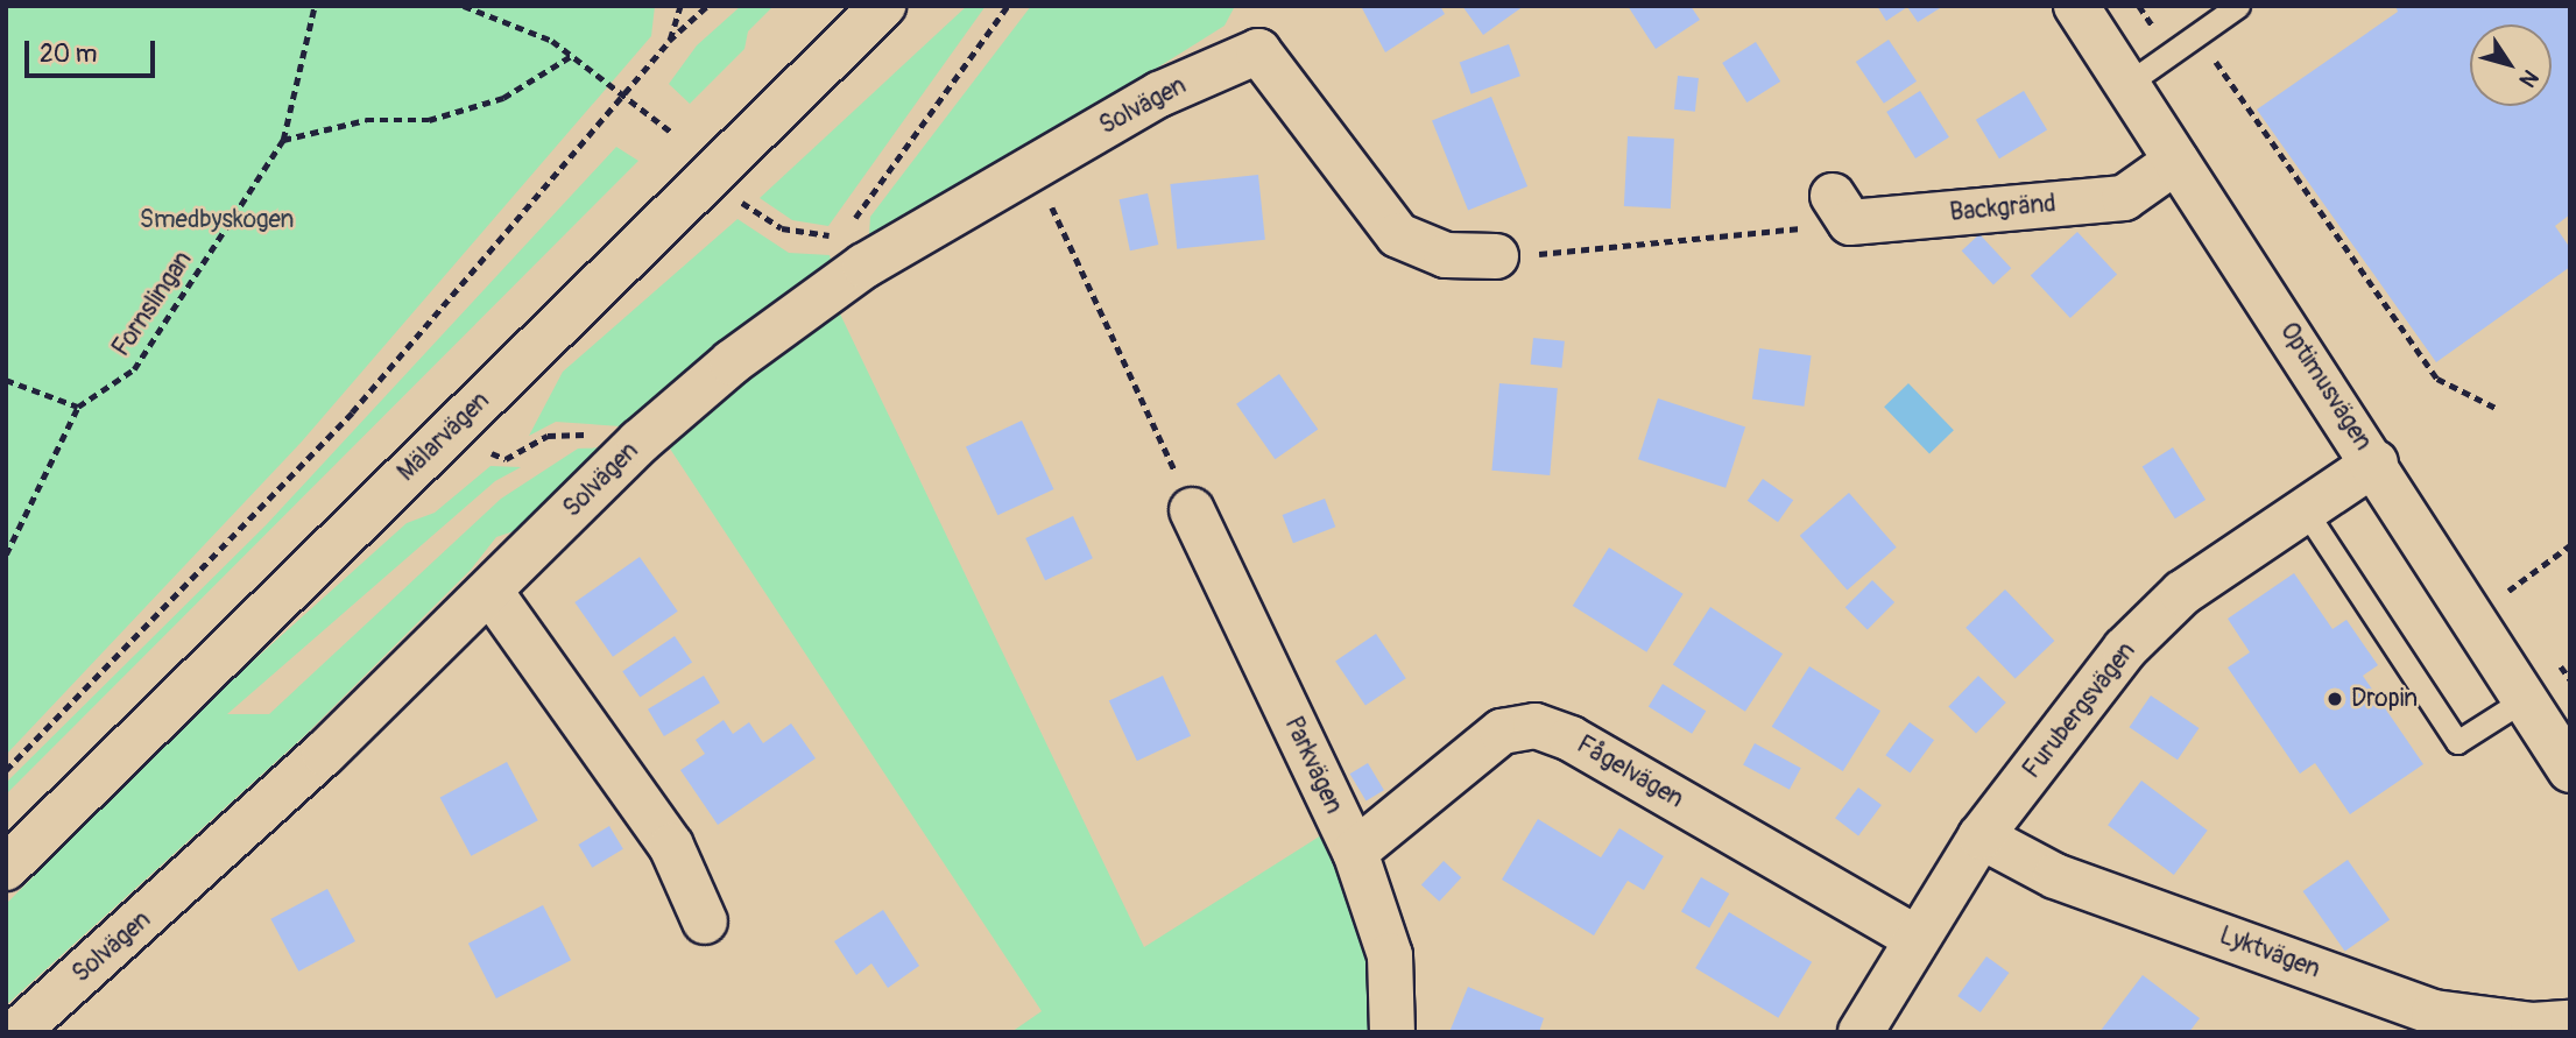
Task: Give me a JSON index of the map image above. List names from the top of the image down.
{
  "streets": {
    "street": [
      "Solvägen",
      "Backgränd",
      "Optimusvägen",
      "Mälarvägen",
      "Furubergsvägen",
      "Parkvägen",
      "Fågelvägen",
      "Lyktvägen"
    ],
    "path": ["Fornslingan"]
  },
  "crossings": [
    ["Backgränd", "Optimusvägen"],
    ["Optimusvägen", "Furubergsvägen"],
    ["Furubergsvägen", "Fågelvägen"],
    ["Furubergsvägen", "Lyktvägen"],
    ["Parkvägen", "Fågelvägen"]
  ],
  "parks": ["Smedbyskogen"],
  "places": ["Dropin"],
  "scale_bar": "20 m",
  "north": "bottom right"
}
